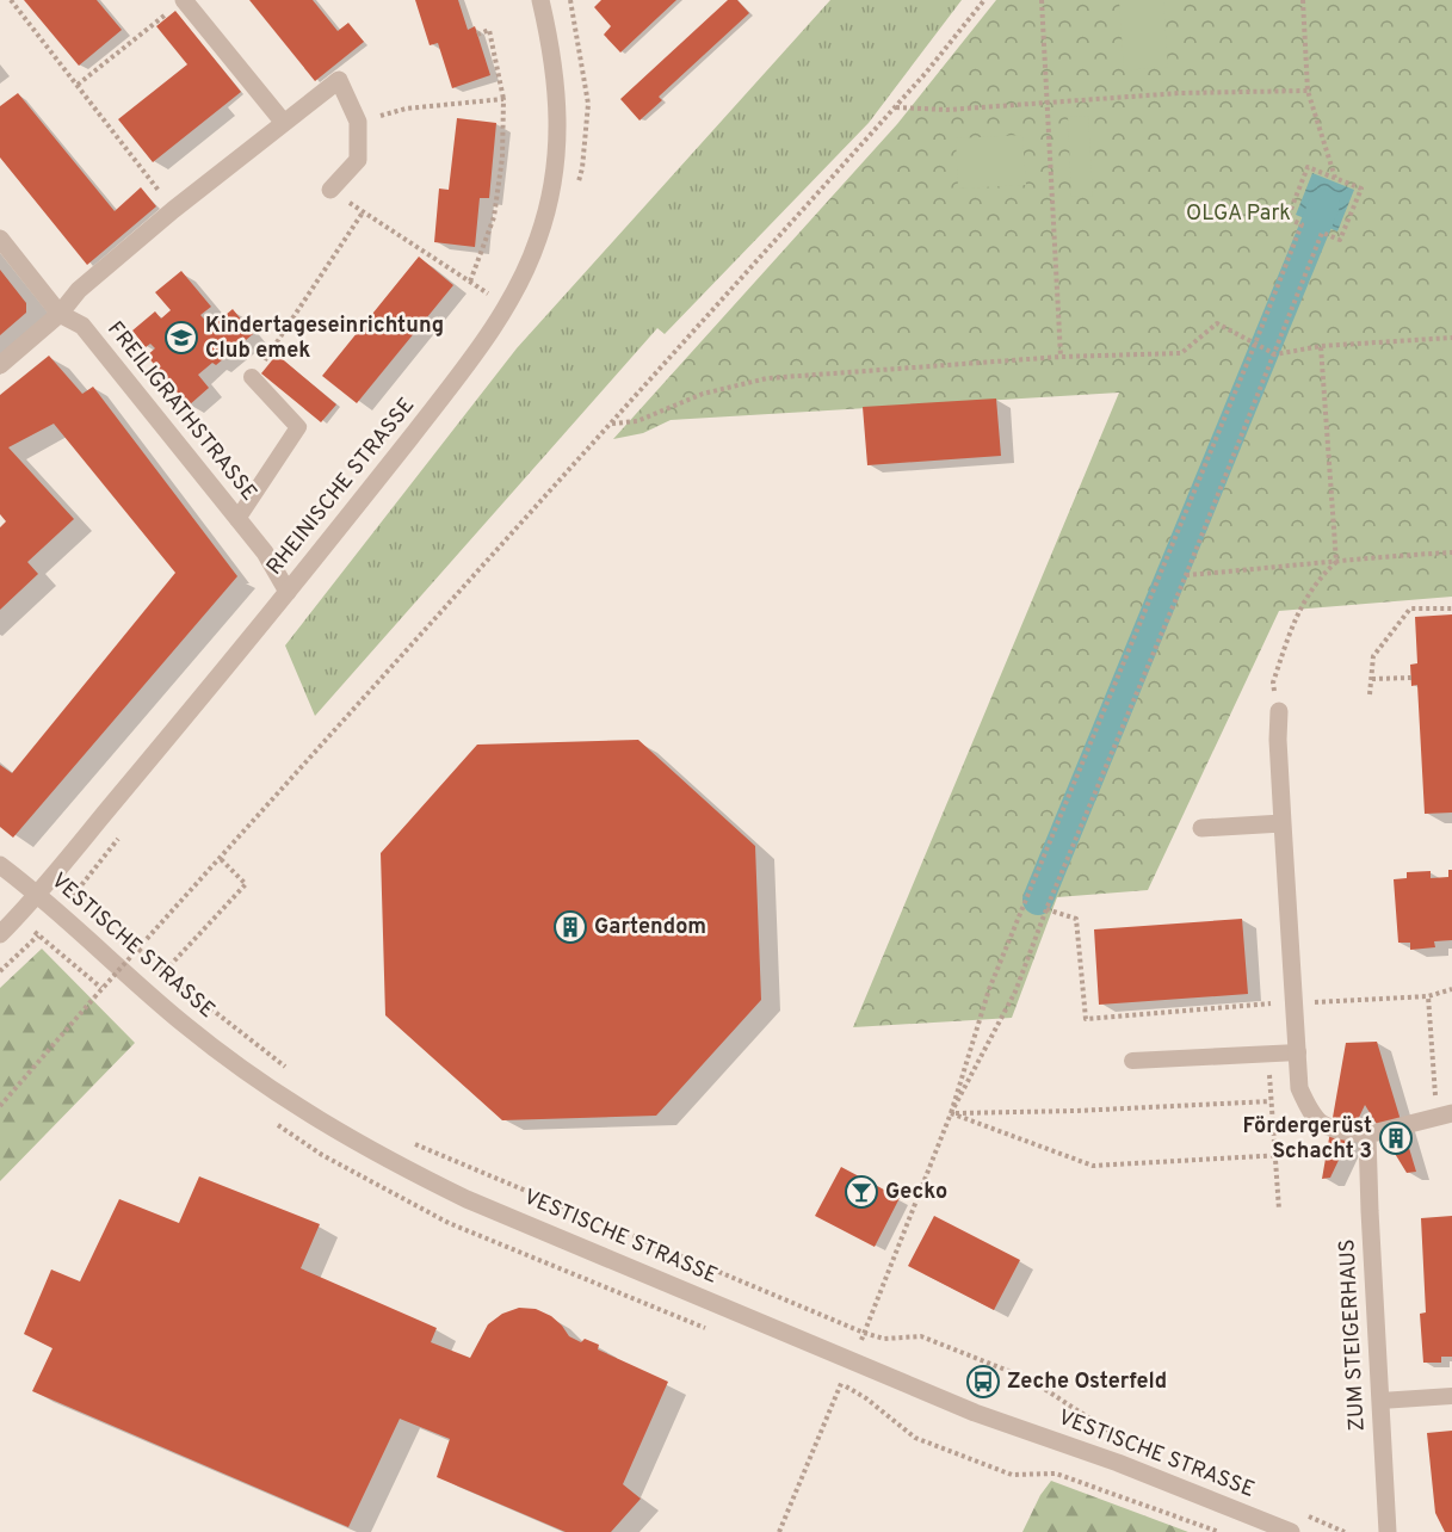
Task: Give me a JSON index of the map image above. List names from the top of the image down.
{
  "streets": {
    "street": [
      "FREILIGRATHSTRASSE",
      "RHEINISCHE STRASSE",
      "VESTISCHE STRASSE",
      "ZUM STEIGERHAUS"
    ]
  },
  "crossings": [
    ["FREILIGRATHSTRASSE", "RHEINISCHE STRASSE"],
    ["RHEINISCHE STRASSE", "VESTISCHE STRASSE"]
  ],
  "parks": ["OLGA Park"],
  "places": {
    "school or university": ["Kindertageseinrichtung Club emek"],
    "building": ["Gartendom", "Fördergerüst Schacht 3"],
    "bar": ["Gecko"],
    "bus stop": ["Zeche Osterfeld"]
  }
}
